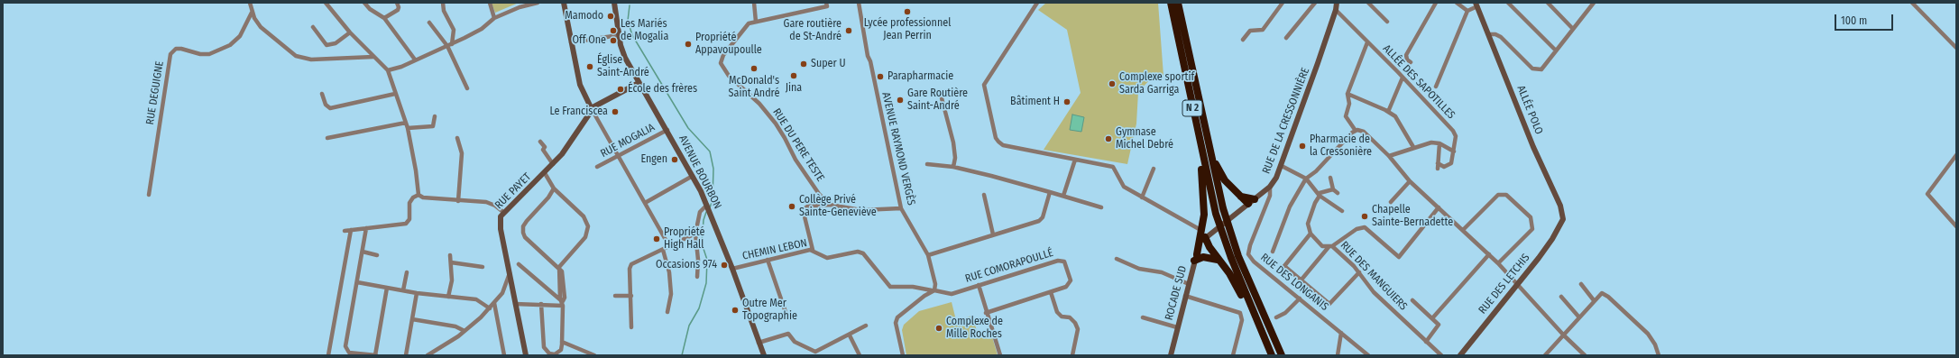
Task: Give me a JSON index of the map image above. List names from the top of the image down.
{
  "streets": {
    "highway": ["N 2"],
    "main road": [
      "ALLÉE POLO",
      "RUE DE LA CRESSONNIÈRE",
      "AVENUE BOURBON",
      "RUE PAYET",
      "RUE DES LETCHIS",
      "ROCADE SUD"
    ],
    "street": [
      "ALLÉE DES SAPOTILLES",
      "RUE DEGUIGNE",
      "RUE MOGALIA",
      "RUE DU PERE TESTE",
      "AVENUE RAYMOND VERGÈS",
      "CHEMIN LEBON",
      "RUE COMORAPOULLÉ",
      "RUE DES MANGUIERS",
      "RUE DES LONGANIS"
    ]
  },
  "crossings": [
    ["ALLÉE DES SAPOTILLES", "RUE DE LA CRESSONNIÈRE"],
    ["ALLÉE POLO", "RUE DES LETCHIS"],
    ["RUE DE LA CRESSONNIÈRE", "RUE DES LONGANIS"],
    ["RUE DE LA CRESSONNIÈRE", "ROCADE SUD"],
    ["RUE MOGALIA", "AVENUE BOURBON"],
    ["AVENUE RAYMOND VERGÈS", "CHEMIN LEBON"],
    ["AVENUE RAYMOND VERGÈS", "RUE COMORAPOULLÉ"],
    ["AVENUE BOURBON", "RUE PAYET"],
    ["AVENUE BOURBON", "CHEMIN LEBON"],
    ["CHEMIN LEBON", "RUE COMORAPOULLÉ"]
  ],
  "places": [
    "Lycée professionnel Jean Perrin",
    "Mamodo",
    "Les Mariés de Mogalia",
    "Gare routière de St-André",
    "Off One",
    "Propriété Appavoupoulle",
    "Super U",
    "Église Saint-André",
    "McDonald's Saint André",
    "Jina",
    "Parapharmacie",
    "Complexe sportif Sarda Garriga",
    "École des frères",
    "Gare Routière Saint-André",
    "Bâtiment H",
    "Le Franciscea",
    "Gymnase Michel Debré",
    "Pharmacie de la Cressonière",
    "Engen",
    "Collège Privé Sainte-Geneviève",
    "Chapelle Sainte-Bernadette",
    "Propriété High Hall",
    "Occasions 974",
    "Outre Mer Topographie",
    "Complexe de Mille Roches"
  ],
  "scale_bar": "100 m"
}
